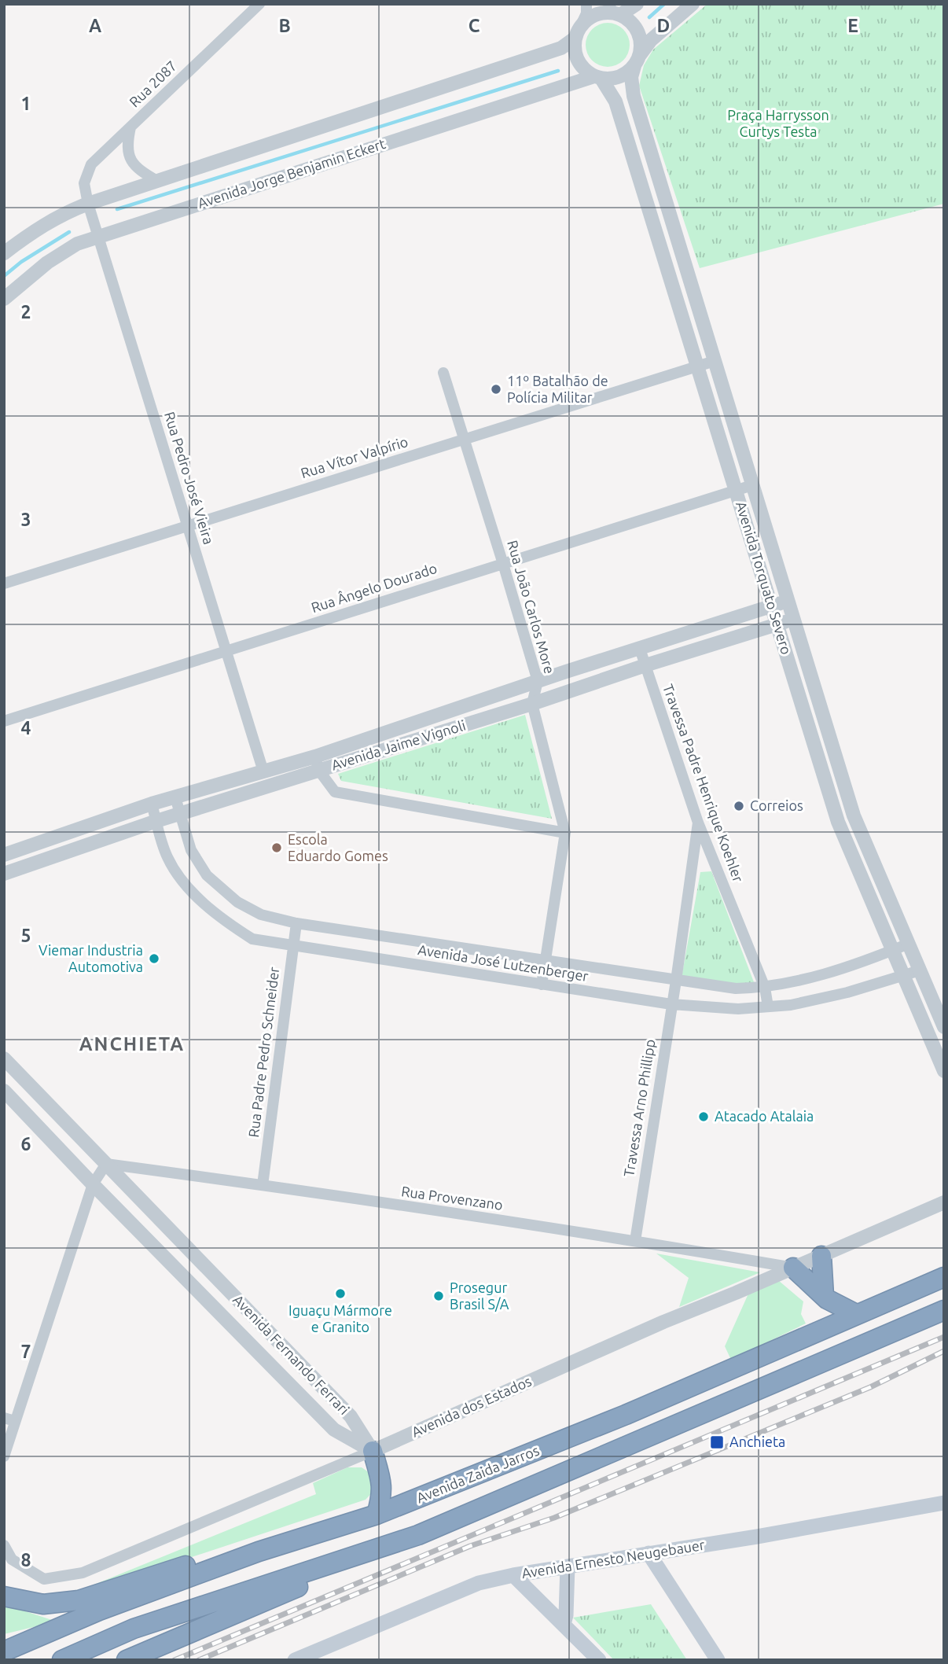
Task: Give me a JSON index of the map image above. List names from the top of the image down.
{
  "streets": {
    "highway": ["Avenida Zaida Jarros"],
    "main road": ["Avenida Ernesto Neugebauer"],
    "street": [
      "Rua 2087",
      "Avenida Jorge Benjamin Eckert",
      "Rua Vítor Valpírio",
      "Rua Pedro José Vieira",
      "Avenida Torquato Severo",
      "Rua Ângelo Dourado",
      "Rua João Carlos More",
      "Avenida Jaime Vignoli",
      "Travessa Padre Henrique Koehler",
      "Avenida José Lutzenberger",
      "Rua Padre Pedro Schneider",
      "Travessa Arno Phillipp",
      "Rua Provenzano",
      "Avenida Fernando Ferrari",
      "Avenida dos Estados"
    ]
  },
  "crossings": [
    ["Rua 2087", "Rua Pedro José Vieira"],
    ["Avenida Jorge Benjamin Eckert", "Rua Pedro José Vieira"],
    ["Avenida Jorge Benjamin Eckert", "Avenida Torquato Severo"],
    ["Rua Vítor Valpírio", "Rua Pedro José Vieira"],
    ["Rua Vítor Valpírio", "Avenida Torquato Severo"],
    ["Rua Vítor Valpírio", "Rua João Carlos More"],
    ["Rua Pedro José Vieira", "Rua Ângelo Dourado"],
    ["Rua Pedro José Vieira", "Avenida Jaime Vignoli"],
    ["Avenida Torquato Severo", "Rua Ângelo Dourado"],
    ["Avenida Torquato Severo", "Avenida Jaime Vignoli"],
    ["Avenida Torquato Severo", "Avenida José Lutzenberger"],
    ["Rua Ângelo Dourado", "Rua João Carlos More"],
    ["Rua João Carlos More", "Avenida Jaime Vignoli"],
    ["Rua João Carlos More", "Avenida José Lutzenberger"],
    ["Avenida Jaime Vignoli", "Travessa Padre Henrique Koehler"],
    ["Avenida Jaime Vignoli", "Avenida José Lutzenberger"],
    ["Travessa Padre Henrique Koehler", "Avenida José Lutzenberger"],
    ["Travessa Padre Henrique Koehler", "Travessa Arno Phillipp"],
    ["Avenida José Lutzenberger", "Rua Padre Pedro Schneider"],
    ["Avenida José Lutzenberger", "Travessa Arno Phillipp"],
    ["Rua Padre Pedro Schneider", "Rua Provenzano"],
    ["Travessa Arno Phillipp", "Rua Provenzano"],
    ["Rua Provenzano", "Avenida Fernando Ferrari"],
    ["Rua Provenzano", "Avenida dos Estados"],
    ["Avenida Fernando Ferrari", "Avenida dos Estados"]
  ],
  "districts": ["ANCHIETA"],
  "parks": ["Praça Harrysson Curtys Testa"],
  "places": {
    "other": [
      "11º Batalhão de Polícia Militar",
      "Correios",
      "Escola Eduardo Gomes",
      "Viemar Industria Automotiva",
      "Atacado Atalaia",
      "Iguaçu Mármore e Granito",
      "Prosegur Brasil S/A"
    ],
    "transit": ["Anchieta"]
  },
  "grid": {
    "columns": [
      "A",
      "B",
      "C",
      "D",
      "E"
    ],
    "rows": [
      "1",
      "2",
      "3",
      "4",
      "5",
      "6",
      "7",
      "8"
    ]
  }
}
